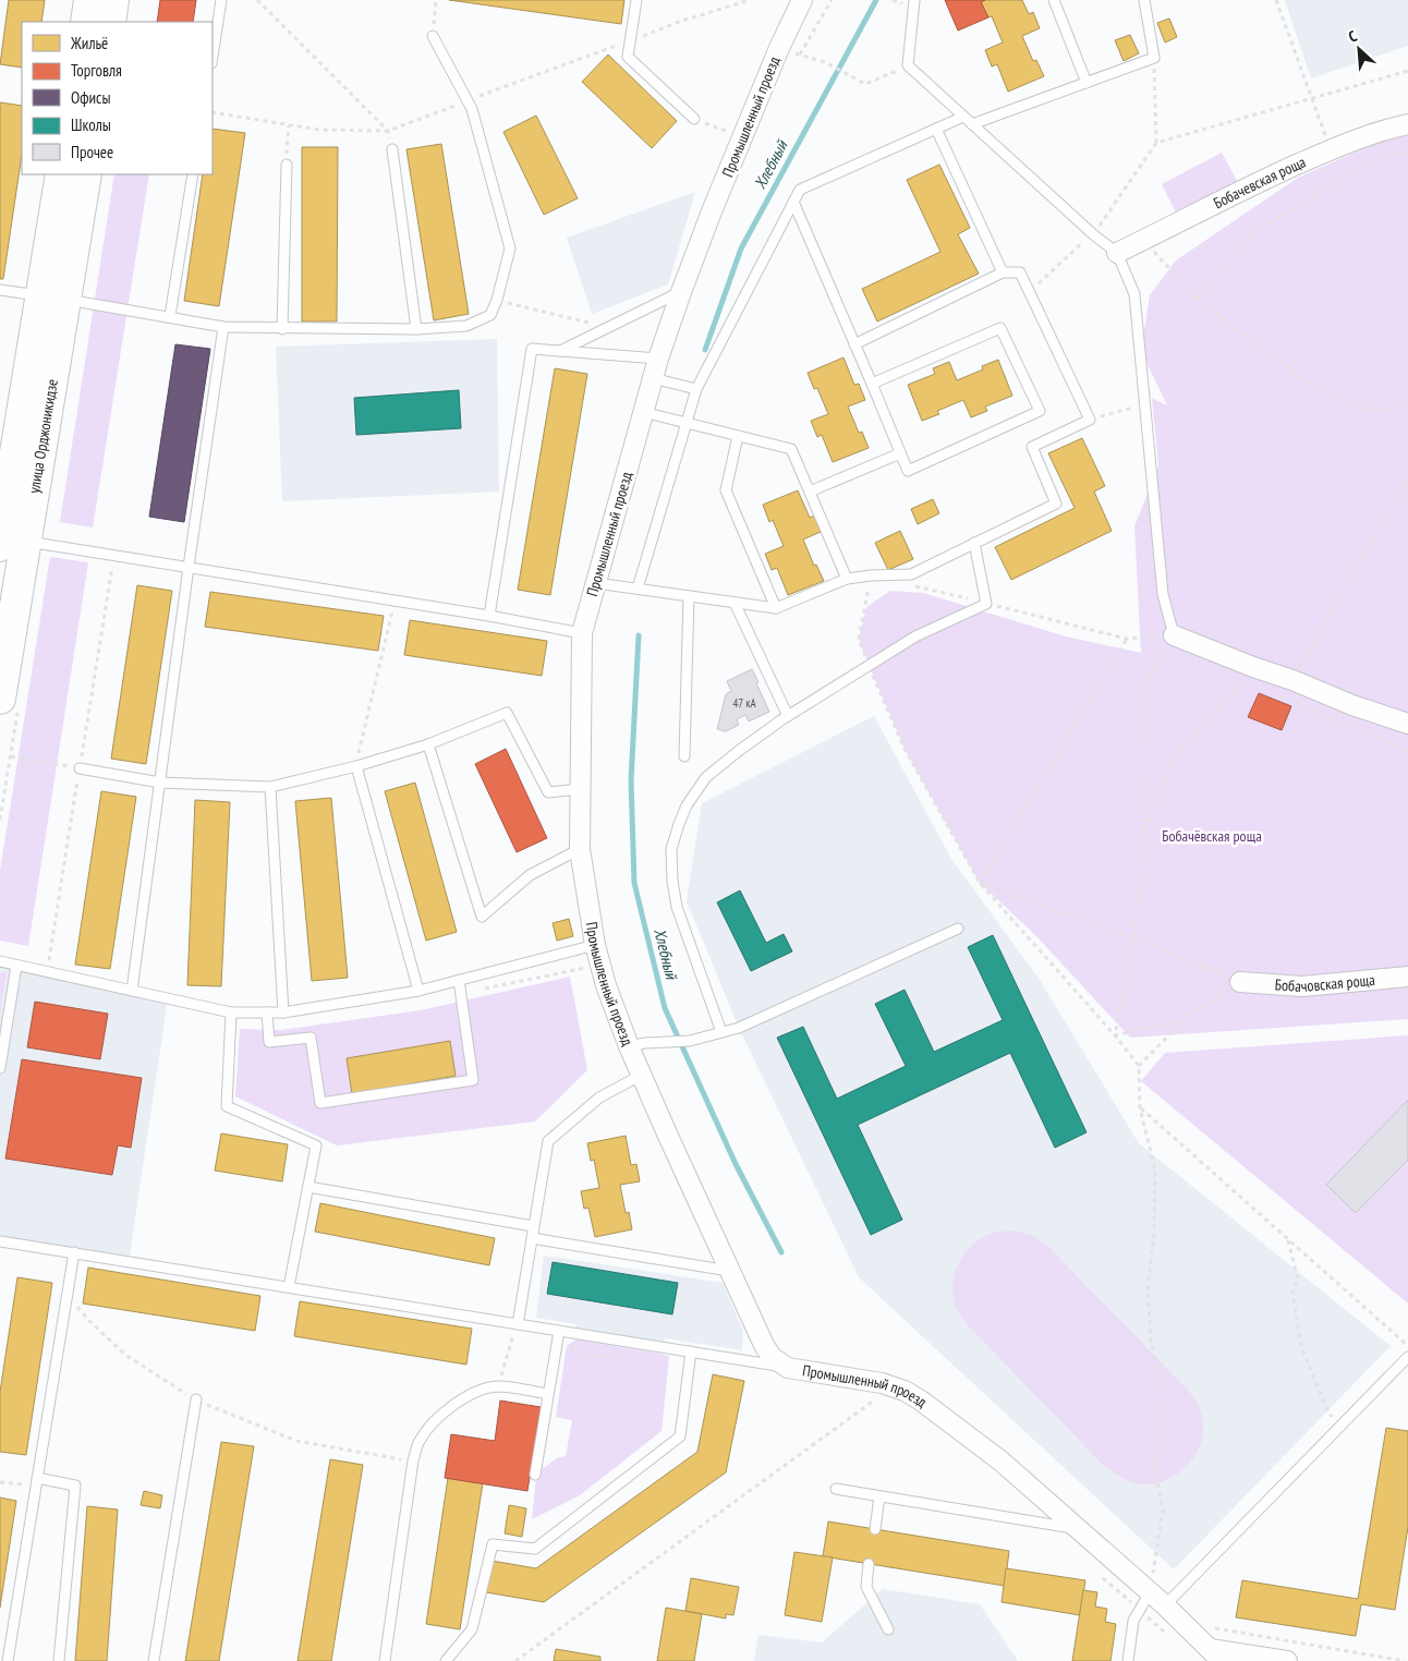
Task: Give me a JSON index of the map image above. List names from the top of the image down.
{
  "streets": {
    "main road": ["улица Орджоникидзе"],
    "street": ["Промышленный проезд", "Бобачевская роща", "Бобачовская роща"]
  },
  "water": ["Хлебный"],
  "parks": ["Бобачёвская роща"],
  "house_numbers": ["47 кА"],
  "legend": [
    "Жильё",
    "Торговля",
    "Офисы",
    "Школы",
    "Прочее"
  ],
  "north": "top left"
}
